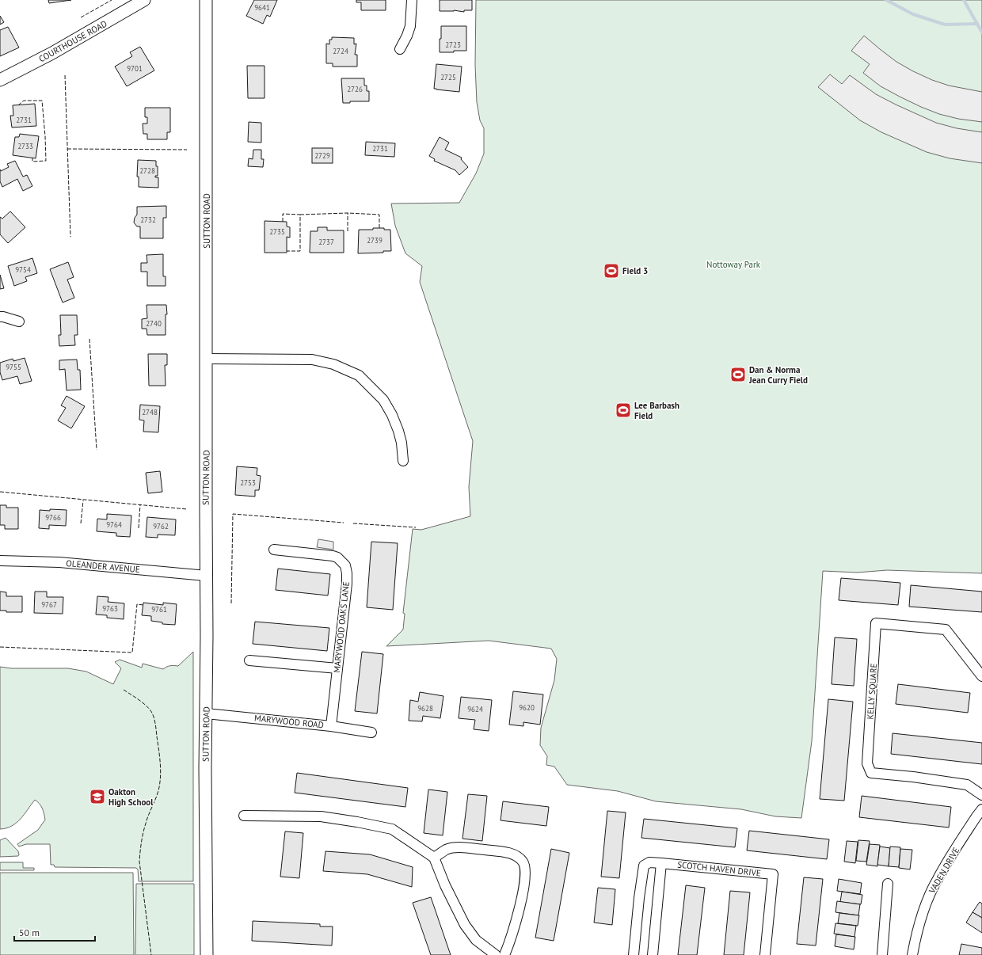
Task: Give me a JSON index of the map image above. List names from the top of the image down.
{
  "streets": {
    "street": [
      "COURTHOUSE ROAD",
      "SUTTON ROAD",
      "OLEANDER AVENUE",
      "MARYWOOD OAKS LANE",
      "KELLY SQUARE",
      "MARYWOOD ROAD",
      "SCOTCH HAVEN DRIVE",
      "VADEN DRIVE"
    ]
  },
  "crossings": [
    ["SUTTON ROAD", "OLEANDER AVENUE"],
    ["SUTTON ROAD", "MARYWOOD ROAD"],
    ["MARYWOOD OAKS LANE", "MARYWOOD ROAD"]
  ],
  "parks": ["Nottoway Park"],
  "places": {
    "sports": ["Field 3", "Dan & Norma Jean Curry Field", "Lee Barbash Field"],
    "school or university": ["Oakton High School"]
  },
  "house_numbers": [
    "9641",
    "2723",
    "2724",
    "9701",
    "2725",
    "2726",
    "2731",
    "2733",
    "2731",
    "2729",
    "2728",
    "2732",
    "2735",
    "2739",
    "2737",
    "9754",
    "2740",
    "9755",
    "2748",
    "2753",
    "9766",
    "9764",
    "9762",
    "9767",
    "9763",
    "9761",
    "9620",
    "9628",
    "9624"
  ],
  "scale_bar": "50 m"
}
